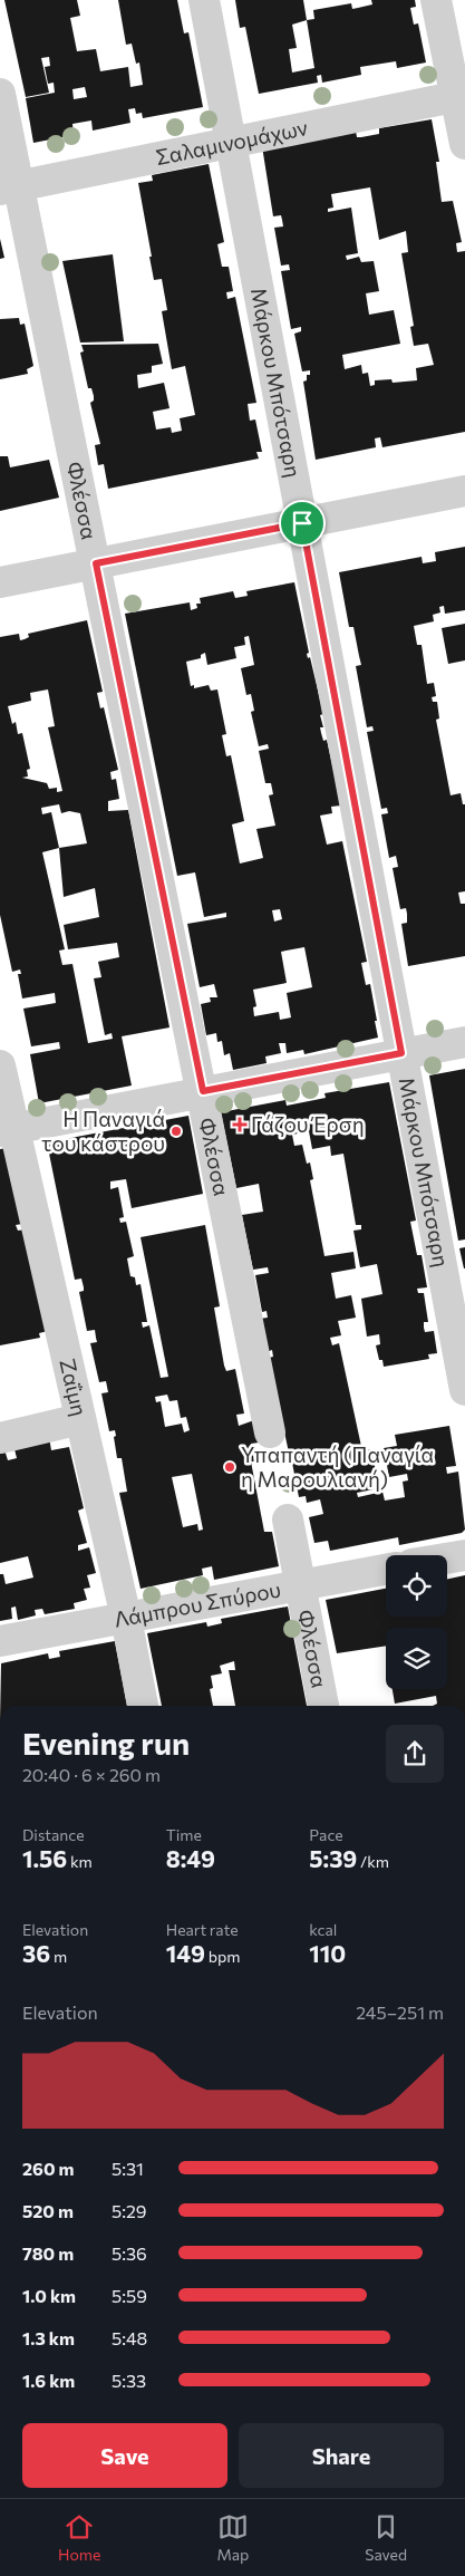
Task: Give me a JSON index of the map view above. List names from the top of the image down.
{
  "streets": {
    "street": [
      "Σαλαμινομάχων",
      "Μάρκου Μπότσαρη",
      "Φλέσσα",
      "Ζαΐμη",
      "Λάμπρου Σπύρου"
    ]
  },
  "crossings": [
    ["Σαλαμινομάχων", "Μάρκου Μπότσαρη"],
    ["Σαλαμινομάχων", "Φλέσσα"],
    ["Φλέσσα", "Λάμπρου Σπύρου"],
    ["Ζαΐμη", "Λάμπρου Σπύρου"]
  ],
  "places": {
    "health": ["Γάζου Έρση"],
    "other": ["Η Παναγιά του κάστρου", "Υπαπαντή (Παναγία η Μαρουλιανή)"]
  },
  "page": {
    "heading": ["Evening run", "20:40 · 6 × 260 m"],
    "stats": [
      ["Distance", "1.56 km"],
      ["Time", "8:49"],
      ["Pace", "5:39 /km"],
      ["Elevation", "36 m"],
      ["Heart rate", "149 bpm"],
      ["kcal", "110"]
    ],
    "chart": ["Elevation", "245–251 m"],
    "list": [
      {
        "name": "260 m",
        "note": "5:31"
      },
      {
        "name": "520 m",
        "note": "5:29"
      },
      {
        "name": "780 m",
        "note": "5:36"
      },
      {
        "name": "1.0 km",
        "note": "5:59"
      },
      {
        "name": "1.3 km",
        "note": "5:48"
      },
      {
        "name": "1.6 km",
        "note": "5:33"
      }
    ],
    "buttons": ["Save", "Share"],
    "tabs": ["Home", "Map", "Saved"]
  }
}
